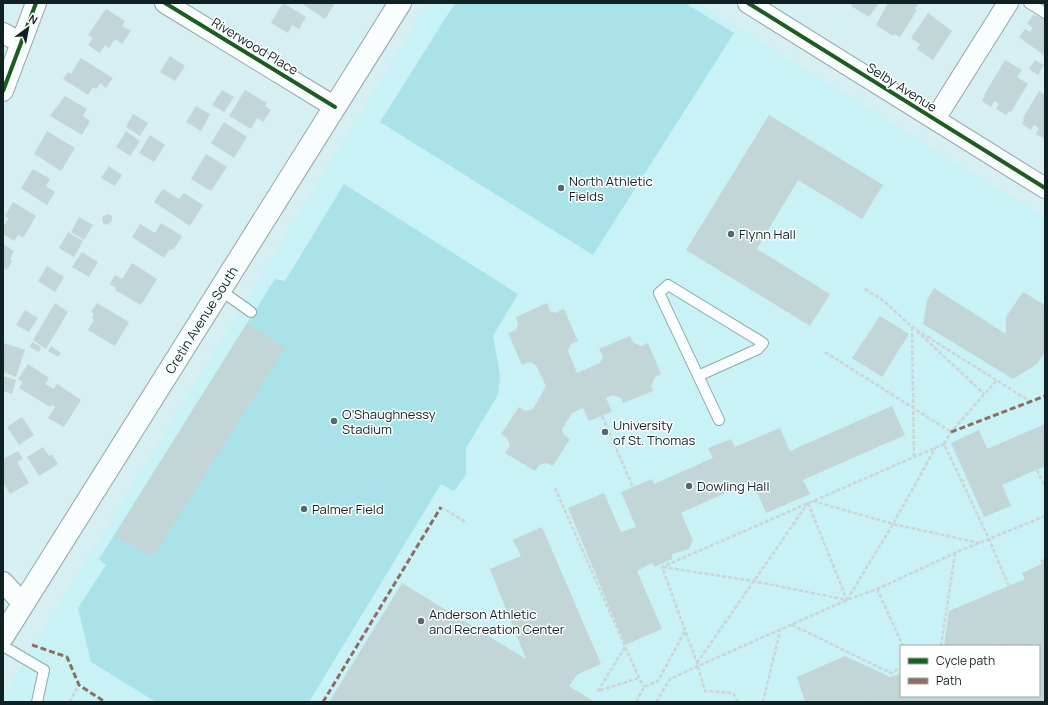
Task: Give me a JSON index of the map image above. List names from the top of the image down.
{
  "streets": {
    "main road": ["Cretin Avenue South"],
    "street": ["Riverwood Place", "Selby Avenue"]
  },
  "crossings": [
    ["Riverwood Place", "Cretin Avenue South"]
  ],
  "places": [
    "North Athletic Fields",
    "Flynn Hall",
    "O’Shaughnessy Stadium",
    "University of St. Thomas",
    "Dowling Hall",
    "Palmer Field",
    "Anderson Athletic and Recreation Center"
  ],
  "legend": ["Cycle path", "Path"],
  "north": "top right"
}
